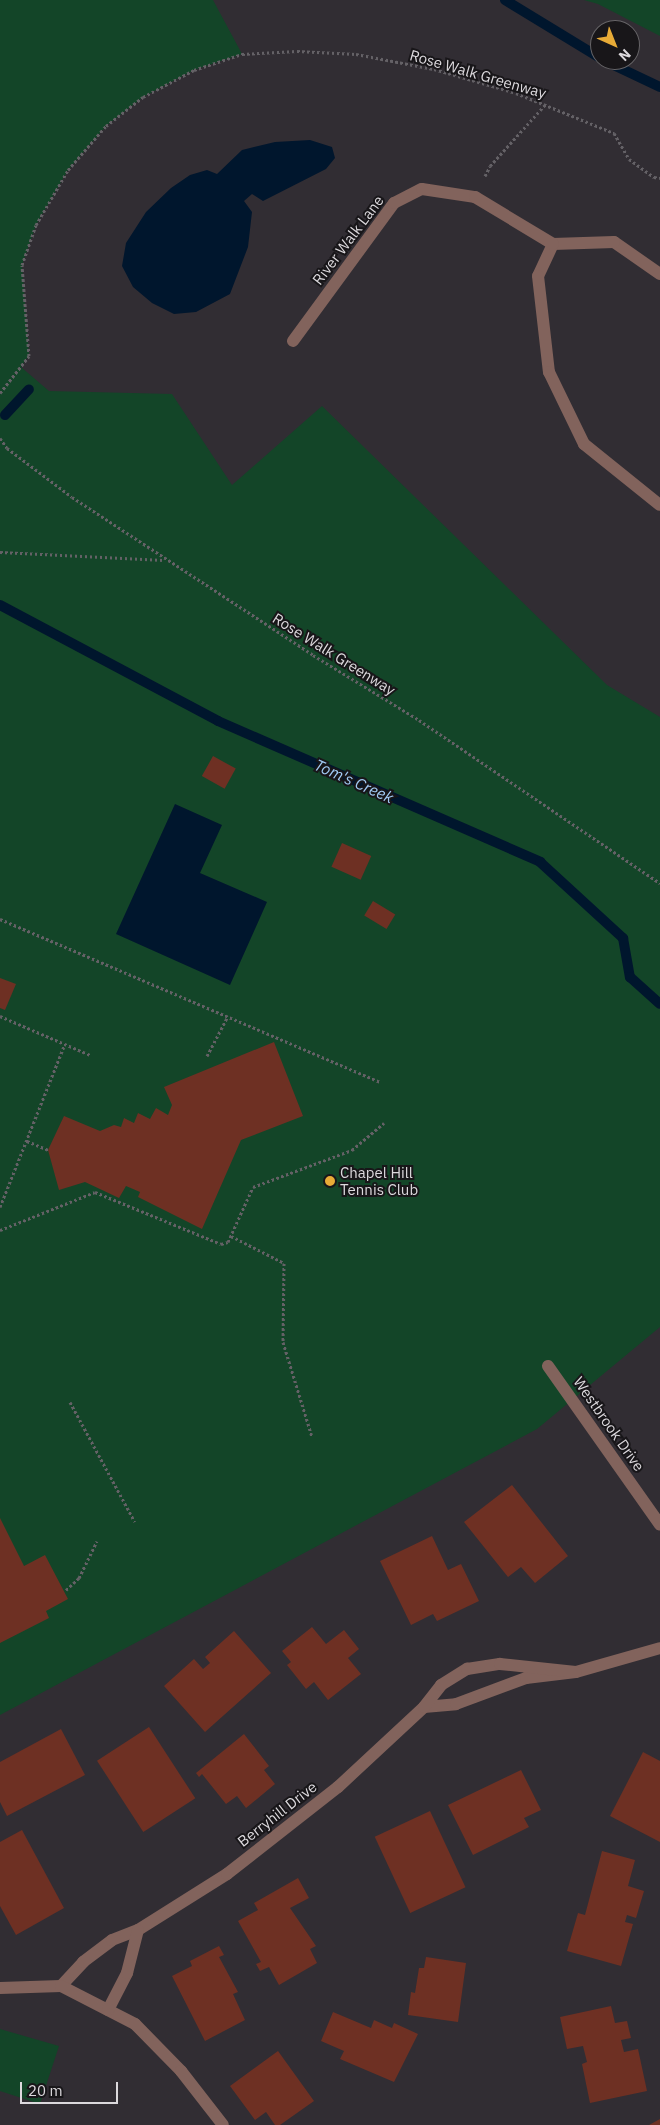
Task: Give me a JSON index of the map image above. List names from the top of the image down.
{
  "streets": {
    "street": ["River Walk Lane", "Westbrook Drive", "Berryhill Drive"],
    "path": ["Rose Walk Greenway"]
  },
  "water": ["Tom's Creek"],
  "places": ["Chapel Hill Tennis Club"],
  "scale_bar": "20 m",
  "north": "bottom right"
}
